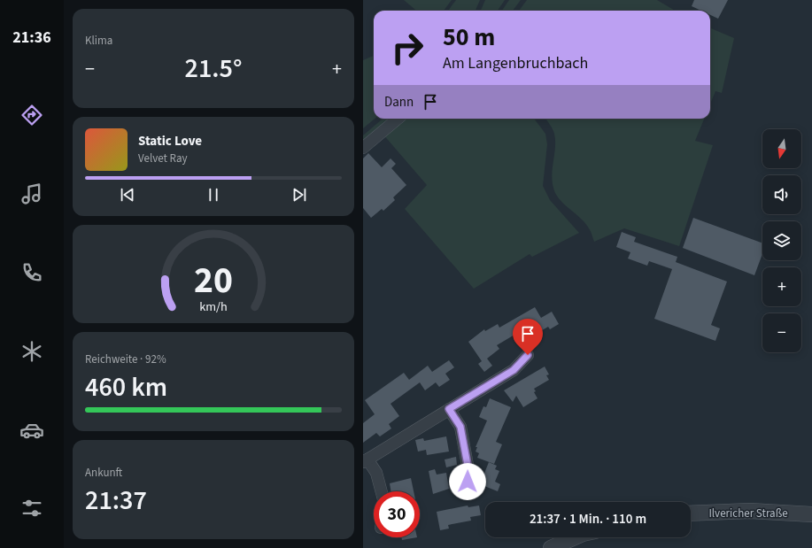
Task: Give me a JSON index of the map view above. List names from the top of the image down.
{
  "streets": {
    "street": ["Ilvericher Straße"]
  },
  "north": "bottom",
  "page": {
    "tabs": "21:36",
    "tile": [
      "Klima",
      ["Reichweite · 92%", "460 km"],
      ["Ankunft", "21:37"]
    ],
    "turn": ["50 m", "Am Langenbruchbach"],
    "heat": ["−", "21.5°", "+"],
    "then": "Dann",
    "song": ["Static Love", "Velvet Ray"],
    "map_buttons": ["+", "−"],
    "limit": "30",
    "trip": "21:37 · 1 Min. · 110 m",
    "gauge": ["20", "km/h"]
  }
}
